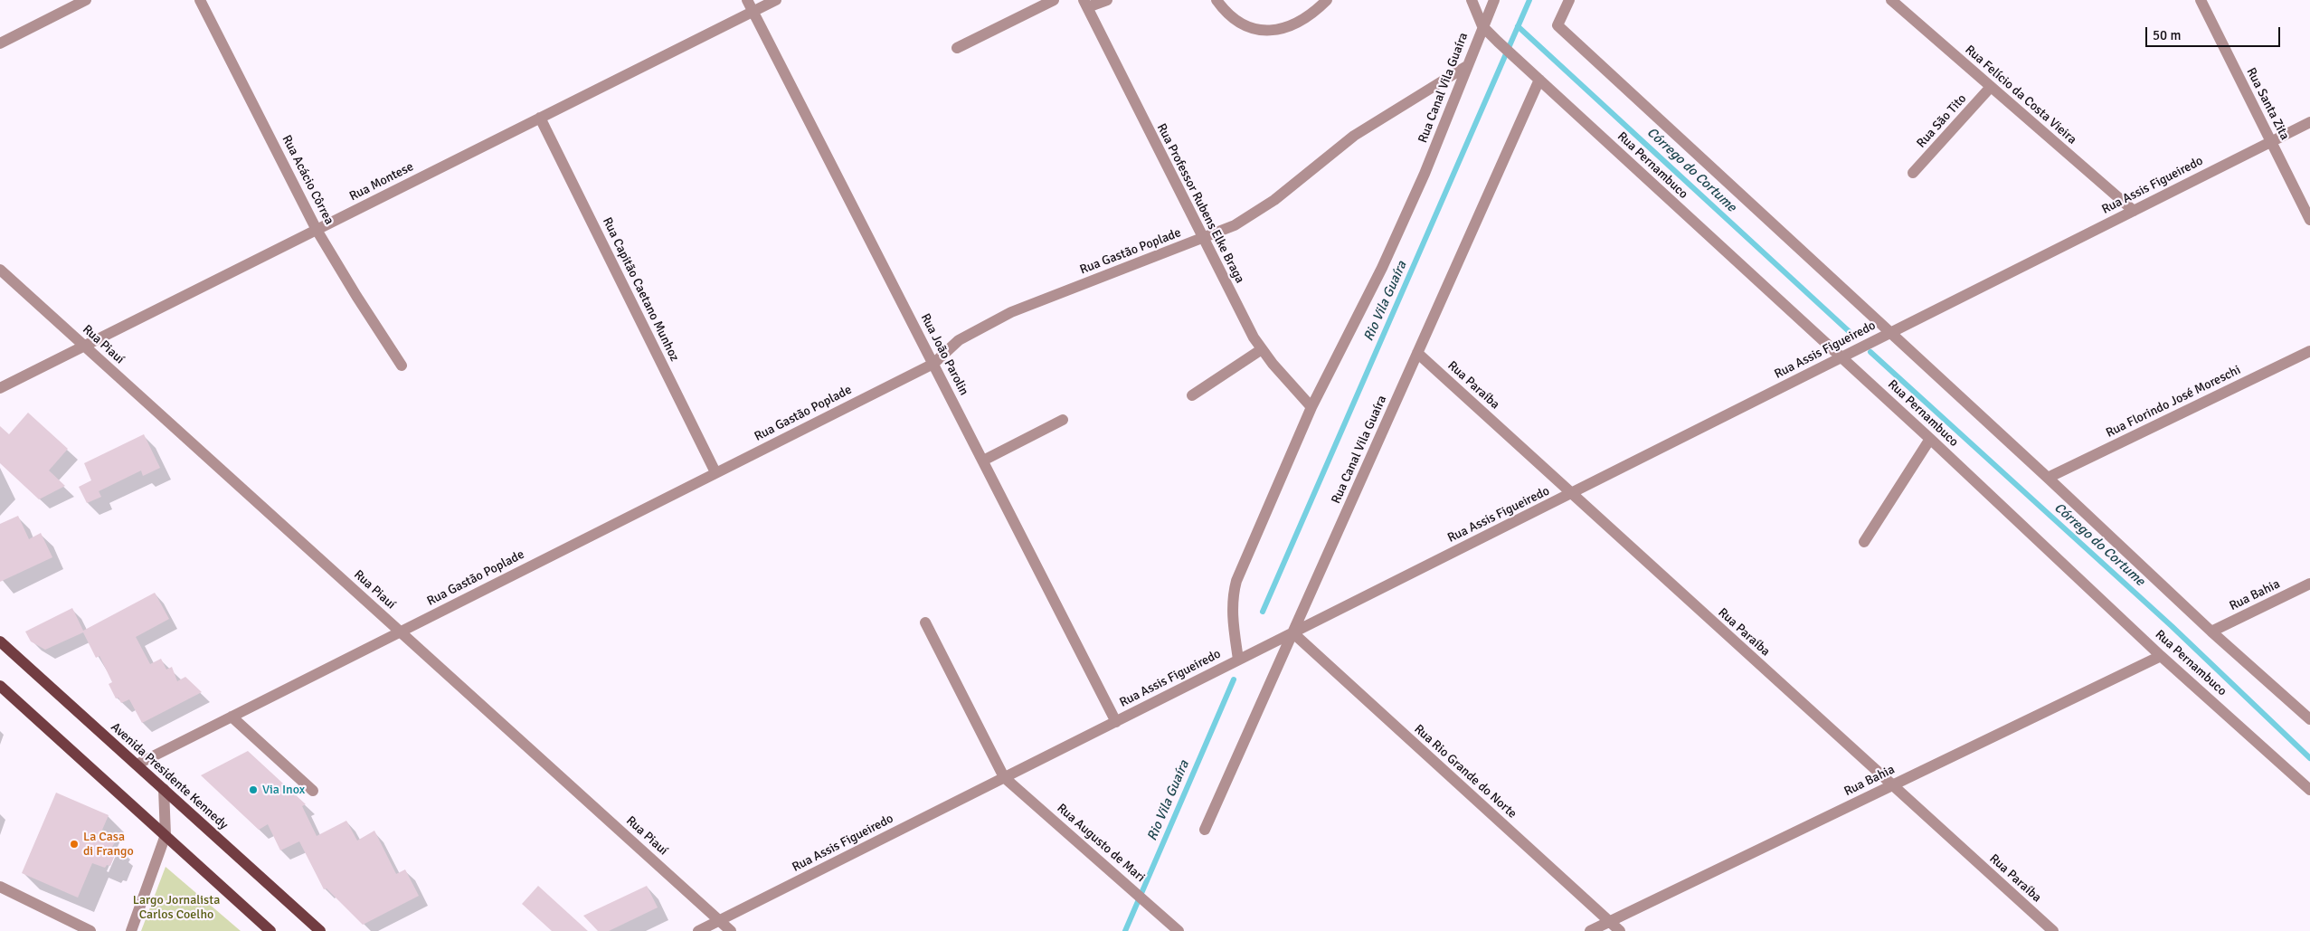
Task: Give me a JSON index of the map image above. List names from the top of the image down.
{
  "streets": {
    "main road": ["Avenida Presidente Kennedy"],
    "street": [
      "Rua Canal Vila Guaíra",
      "Rua Felício da Costa Vieira",
      "Rua Santa Zita",
      "Rua São Tito",
      "Rua Pernambuco",
      "Rua Acácio Côrrea",
      "Rua Montese",
      "Rua Assis Figueiredo",
      "Rua Professor Rubens Elke Braga",
      "Rua Gastão Poplade",
      "Rua Capitão Caetano Munhoz",
      "Rua Piauí",
      "Rua João Parolin",
      "Rua Paraíba",
      "Rua Florindo José Moreschi",
      "Rua Bahia",
      "Rua Rio Grande do Norte",
      "Rua Augusto de Mari"
    ]
  },
  "crossings": [
    ["Rua Canal Vila Guaíra", "Rua Pernambuco"],
    ["Rua Canal Vila Guaíra", "Rua Assis Figueiredo"],
    ["Rua Canal Vila Guaíra", "Rua Professor Rubens Elke Braga"],
    ["Rua Canal Vila Guaíra", "Rua Gastão Poplade"],
    ["Rua Canal Vila Guaíra", "Rua Paraíba"],
    ["Rua Canal Vila Guaíra", "Rua Rio Grande do Norte"],
    ["Rua Felício da Costa Vieira", "Rua São Tito"],
    ["Rua Felício da Costa Vieira", "Rua Assis Figueiredo"],
    ["Rua Santa Zita", "Rua Assis Figueiredo"],
    ["Rua Pernambuco", "Rua Assis Figueiredo"],
    ["Rua Pernambuco", "Rua Bahia"],
    ["Rua Acácio Côrrea", "Rua Montese"],
    ["Rua Montese", "Rua Capitão Caetano Munhoz"],
    ["Rua Montese", "Rua Piauí"],
    ["Rua Montese", "Rua João Parolin"],
    ["Rua Assis Figueiredo", "Rua Piauí"],
    ["Rua Assis Figueiredo", "Rua João Parolin"],
    ["Rua Assis Figueiredo", "Rua Paraíba"],
    ["Rua Assis Figueiredo", "Rua Rio Grande do Norte"],
    ["Rua Assis Figueiredo", "Rua Augusto de Mari"],
    ["Rua Professor Rubens Elke Braga", "Rua Gastão Poplade"],
    ["Rua Gastão Poplade", "Rua Capitão Caetano Munhoz"],
    ["Rua Gastão Poplade", "Rua Piauí"],
    ["Rua Gastão Poplade", "Rua João Parolin"],
    ["Rua Gastão Poplade", "Avenida Presidente Kennedy"],
    ["Rua Paraíba", "Rua Bahia"],
    ["Rua Bahia", "Rua Rio Grande do Norte"]
  ],
  "water": ["Córrego do Cortume", "Rio Vila Guaíra"],
  "parks": ["Largo Jornalista Carlos Coelho"],
  "places": ["Via Inox", "La Casa di Frango"],
  "scale_bar": "50 m"
}
